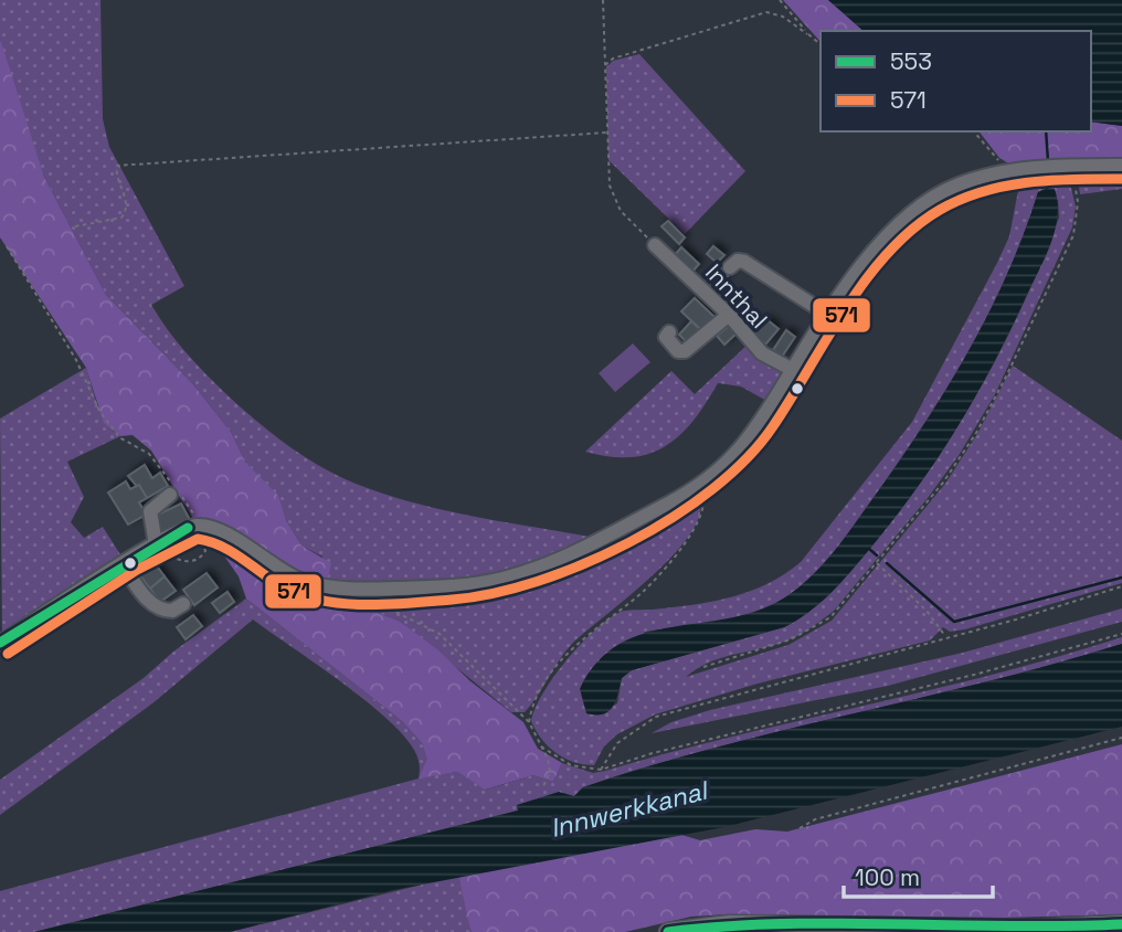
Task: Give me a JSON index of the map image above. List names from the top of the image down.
{
  "streets": {
    "street": ["Innthal"]
  },
  "water": ["Innwerkkanal"],
  "lines": ["transit line 571", "transit line 553"],
  "legend": ["553", "571"],
  "scale_bar": "100 m"
}
